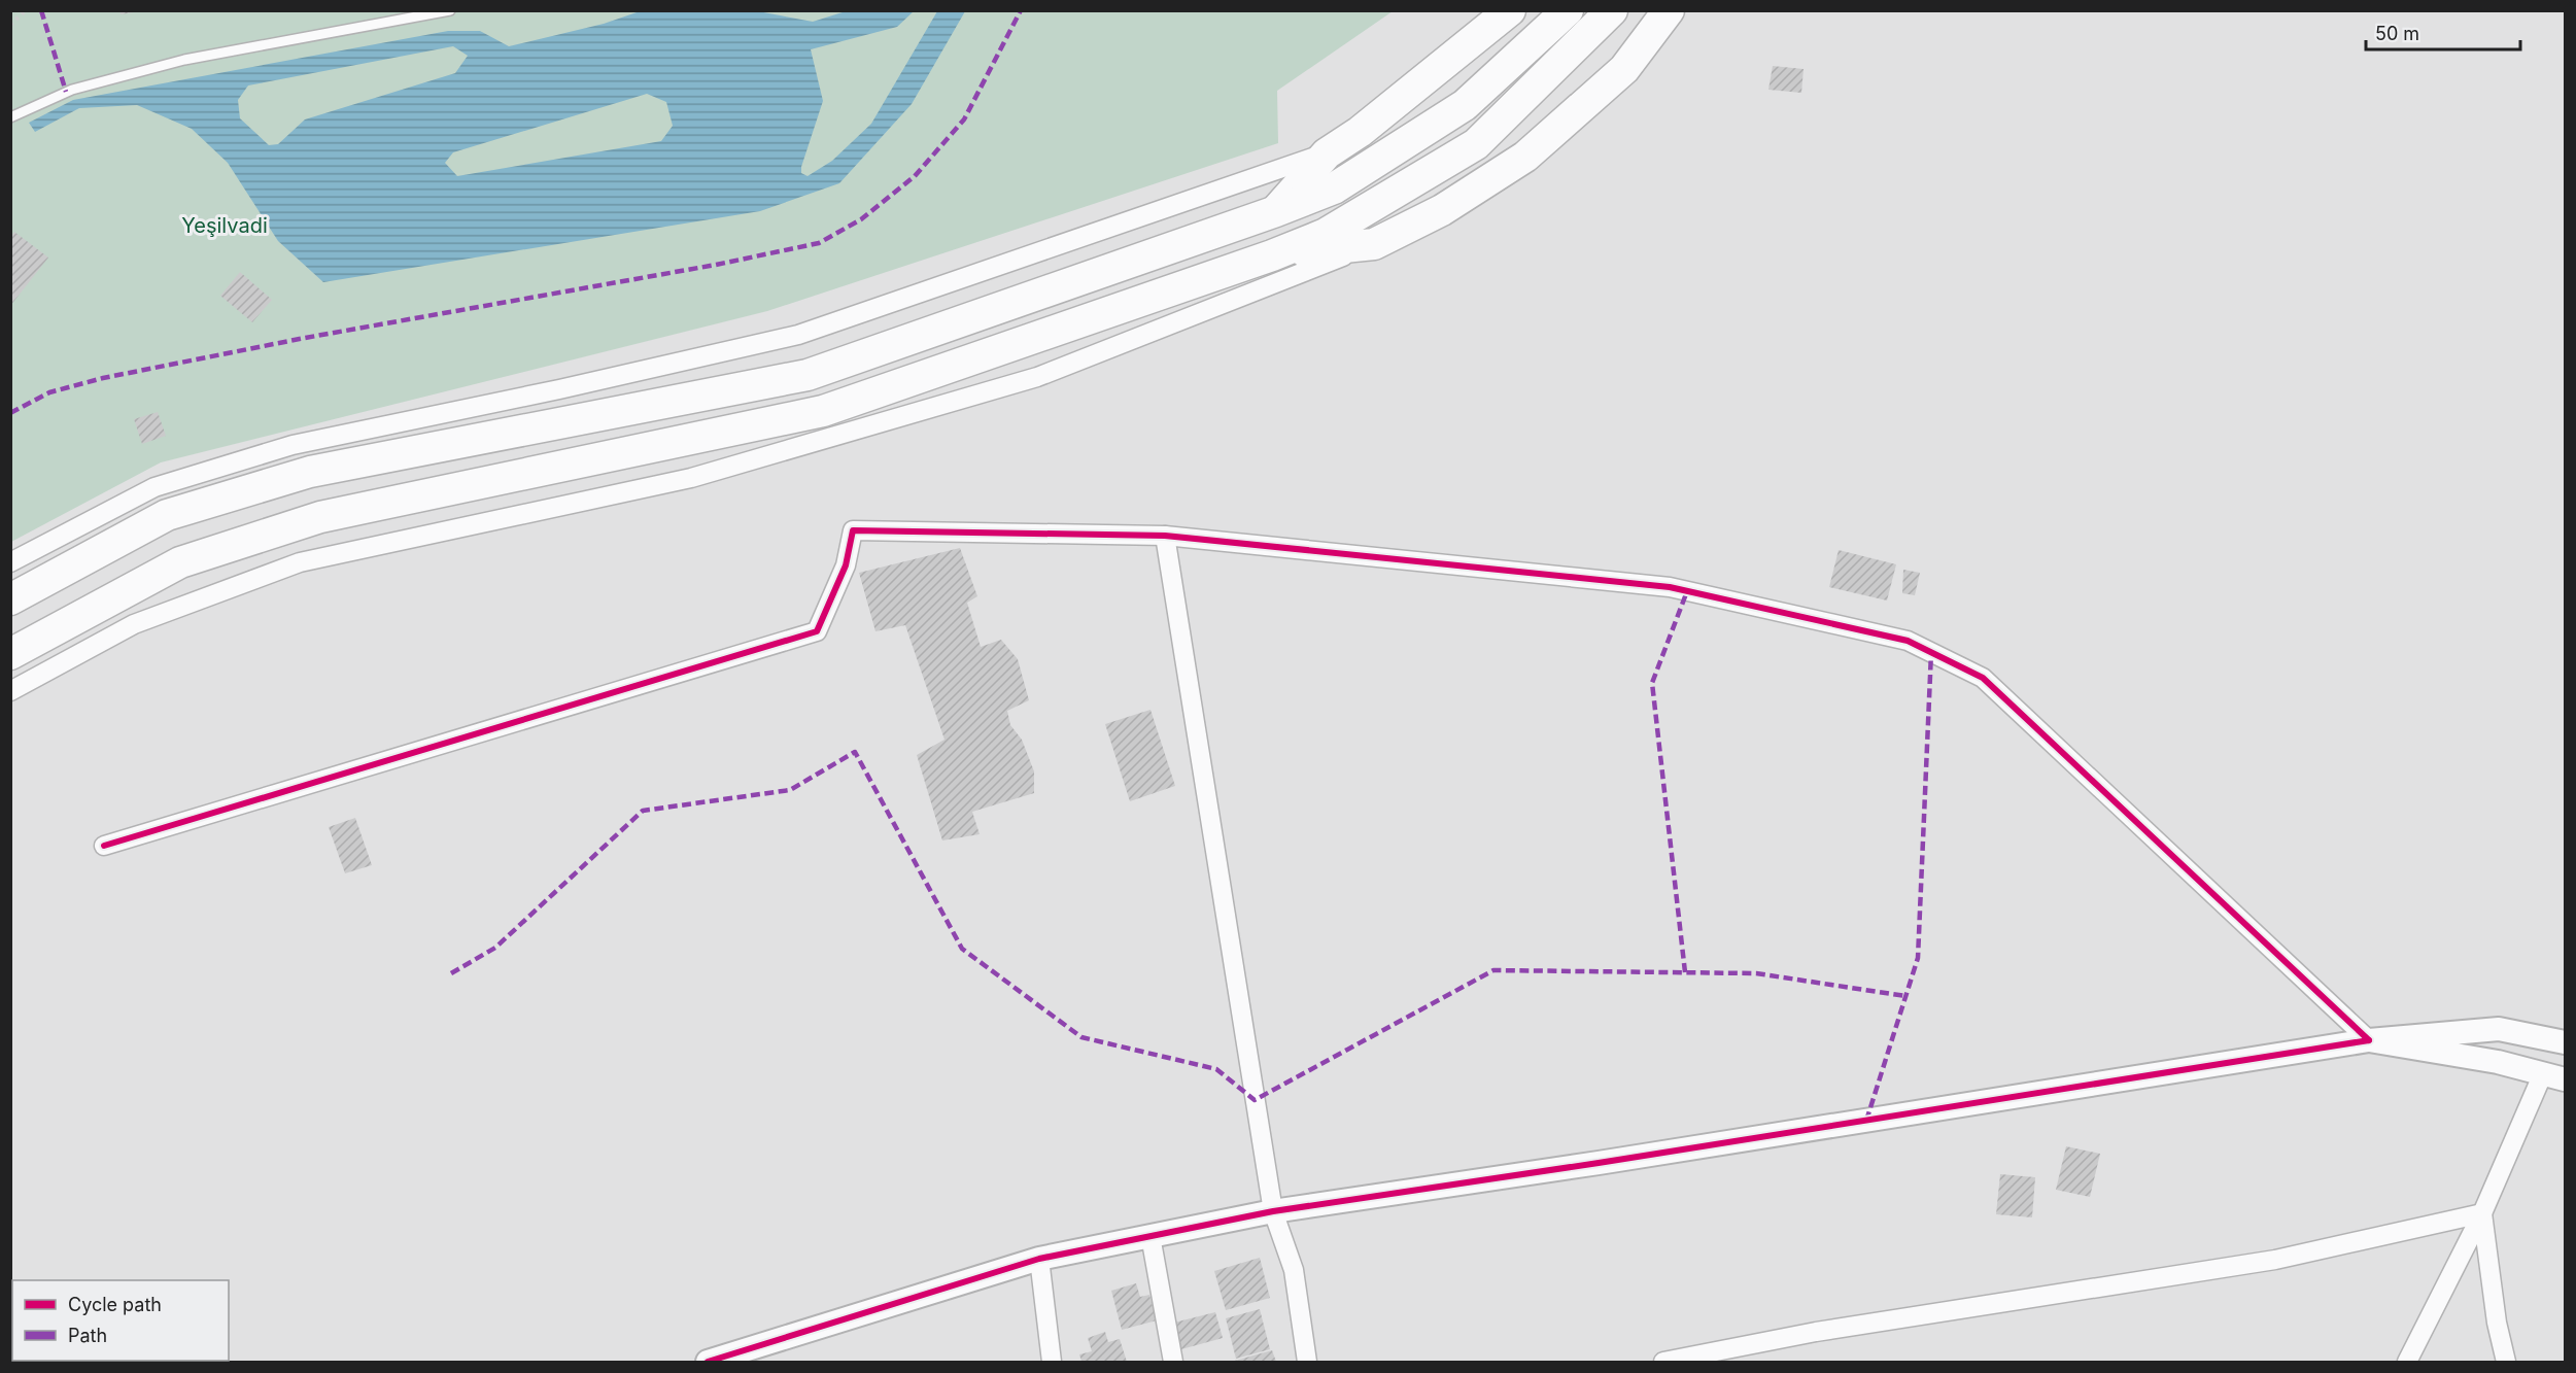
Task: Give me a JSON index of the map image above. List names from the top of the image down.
{
  "parks": ["Yeşilvadi"],
  "legend": ["Cycle path", "Path"],
  "scale_bar": "50 m"
}
